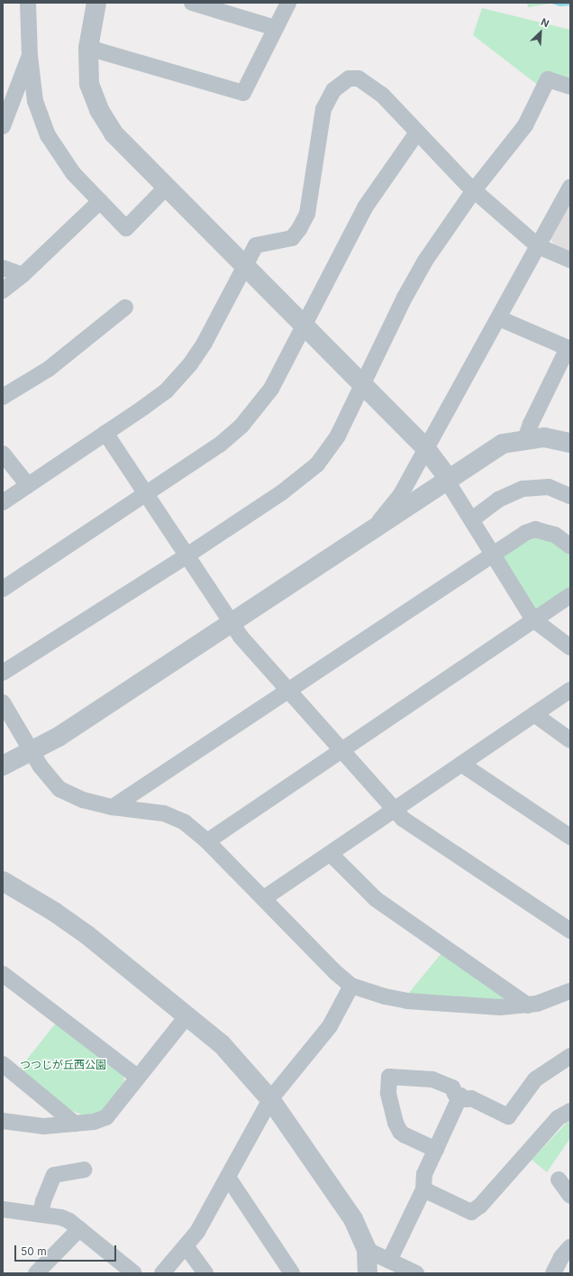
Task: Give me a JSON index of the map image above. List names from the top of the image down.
{
  "parks": ["つつじが丘西公園"],
  "scale_bar": "50 m",
  "north": "top right"
}
